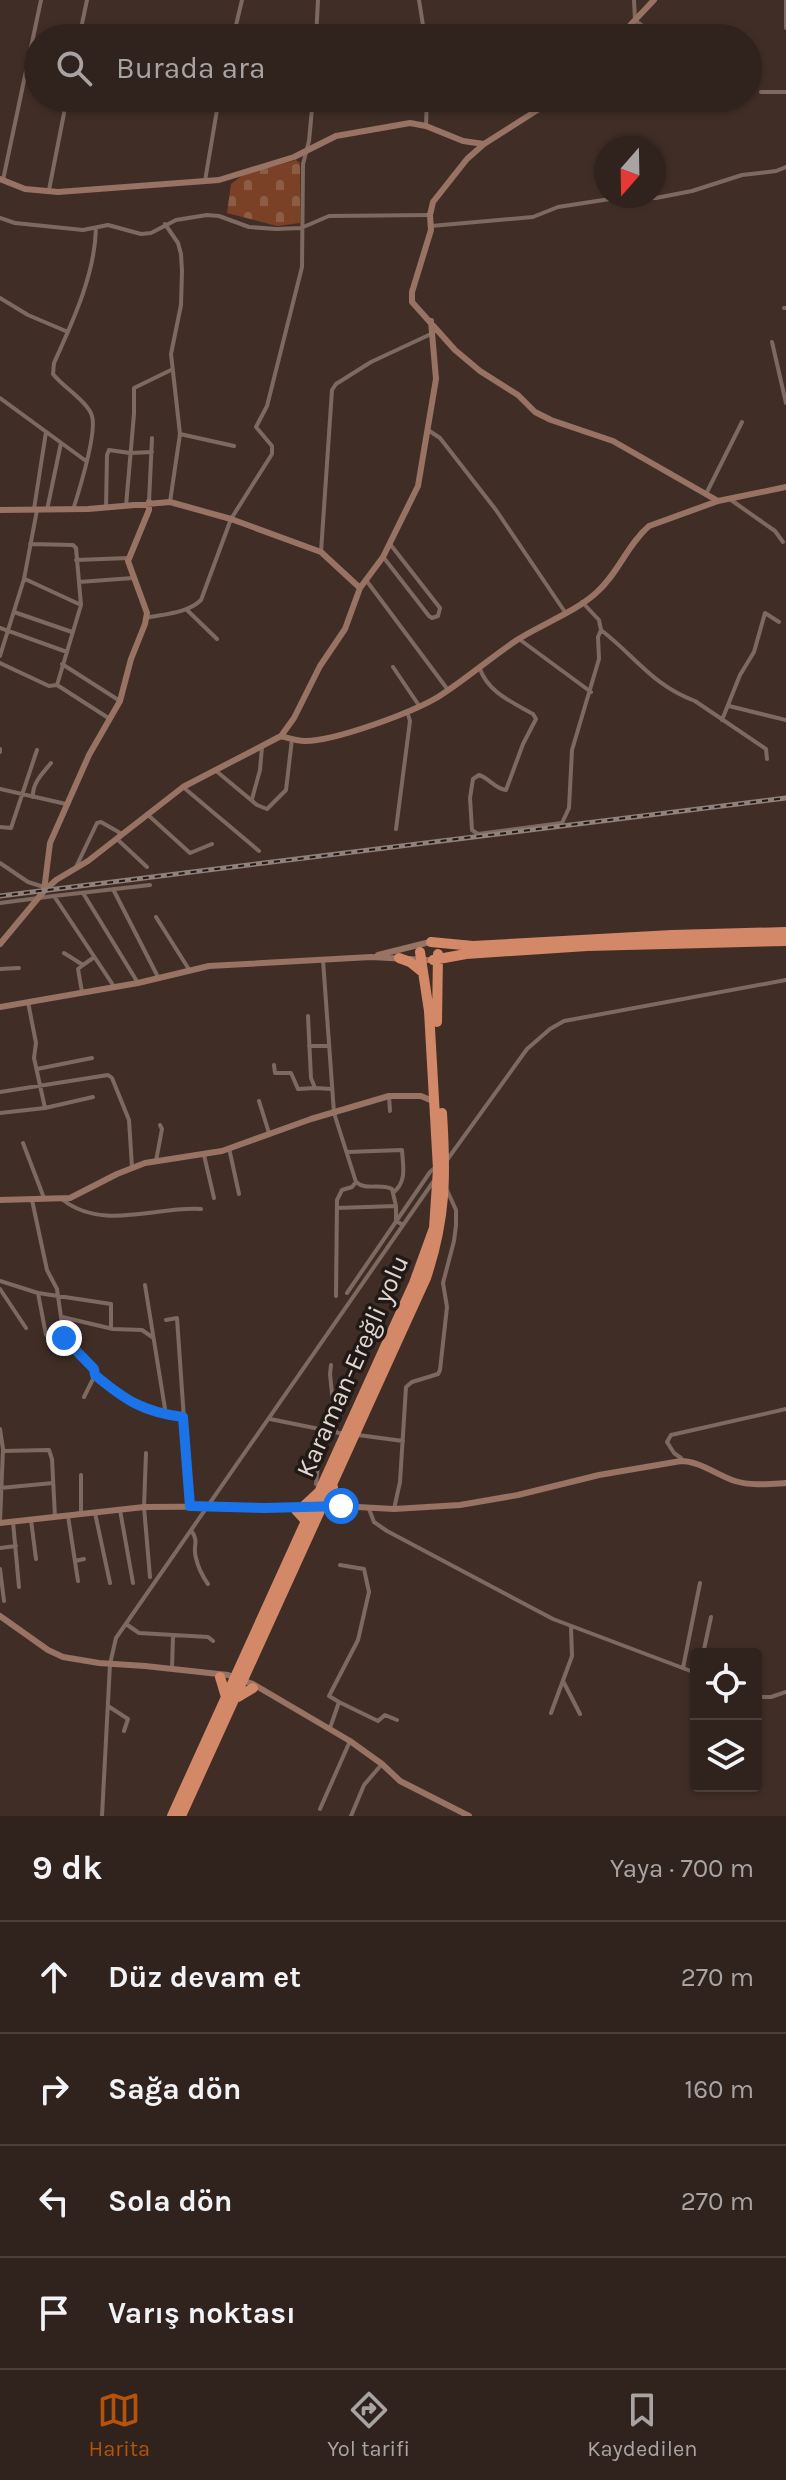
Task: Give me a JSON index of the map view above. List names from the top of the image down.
{
  "streets": {
    "highway": ["Karaman-Ereğli yolu"]
  },
  "north": "bottom",
  "page": {
    "search": "Burada ara",
    "heading": ["9 dk", "Yaya · 700 m"],
    "list": [
      ["Düz devam et", "270 m"],
      ["Sağa dön", "160 m"],
      ["Sola dön", "270 m"],
      "Varış noktası"
    ],
    "nav": ["Harita", "Yol tarifi", "Kaydedilen"]
  }
}
